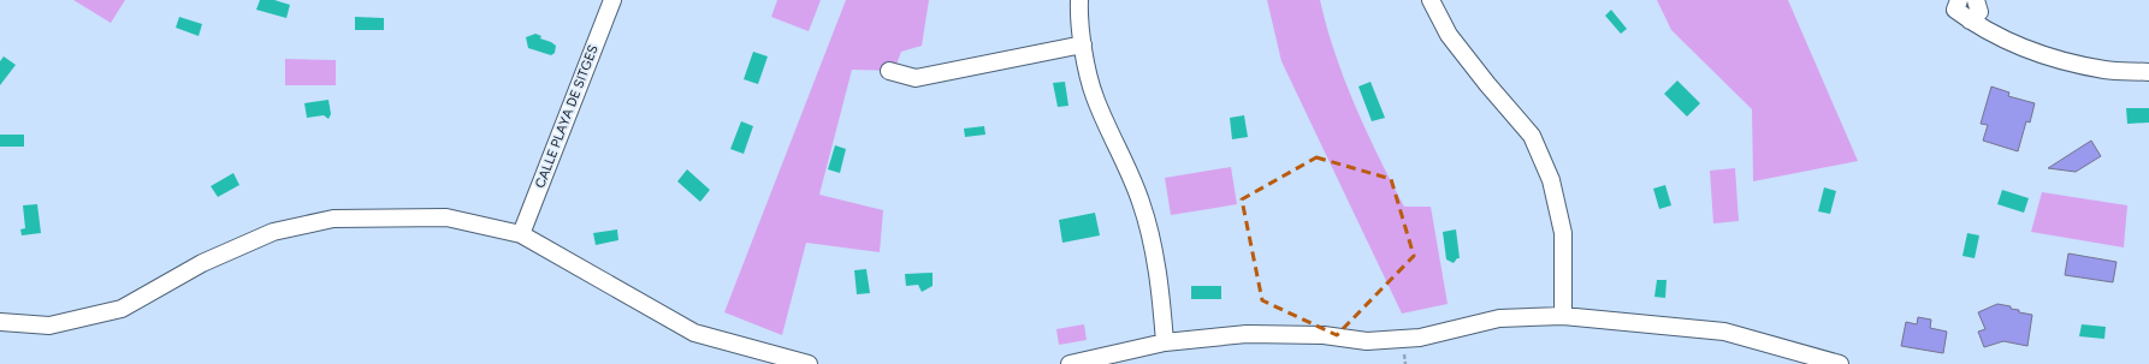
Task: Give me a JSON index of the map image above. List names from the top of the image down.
{
  "streets": {
    "street": ["CALLE PLAYA DE SITGES"]
  }
}
